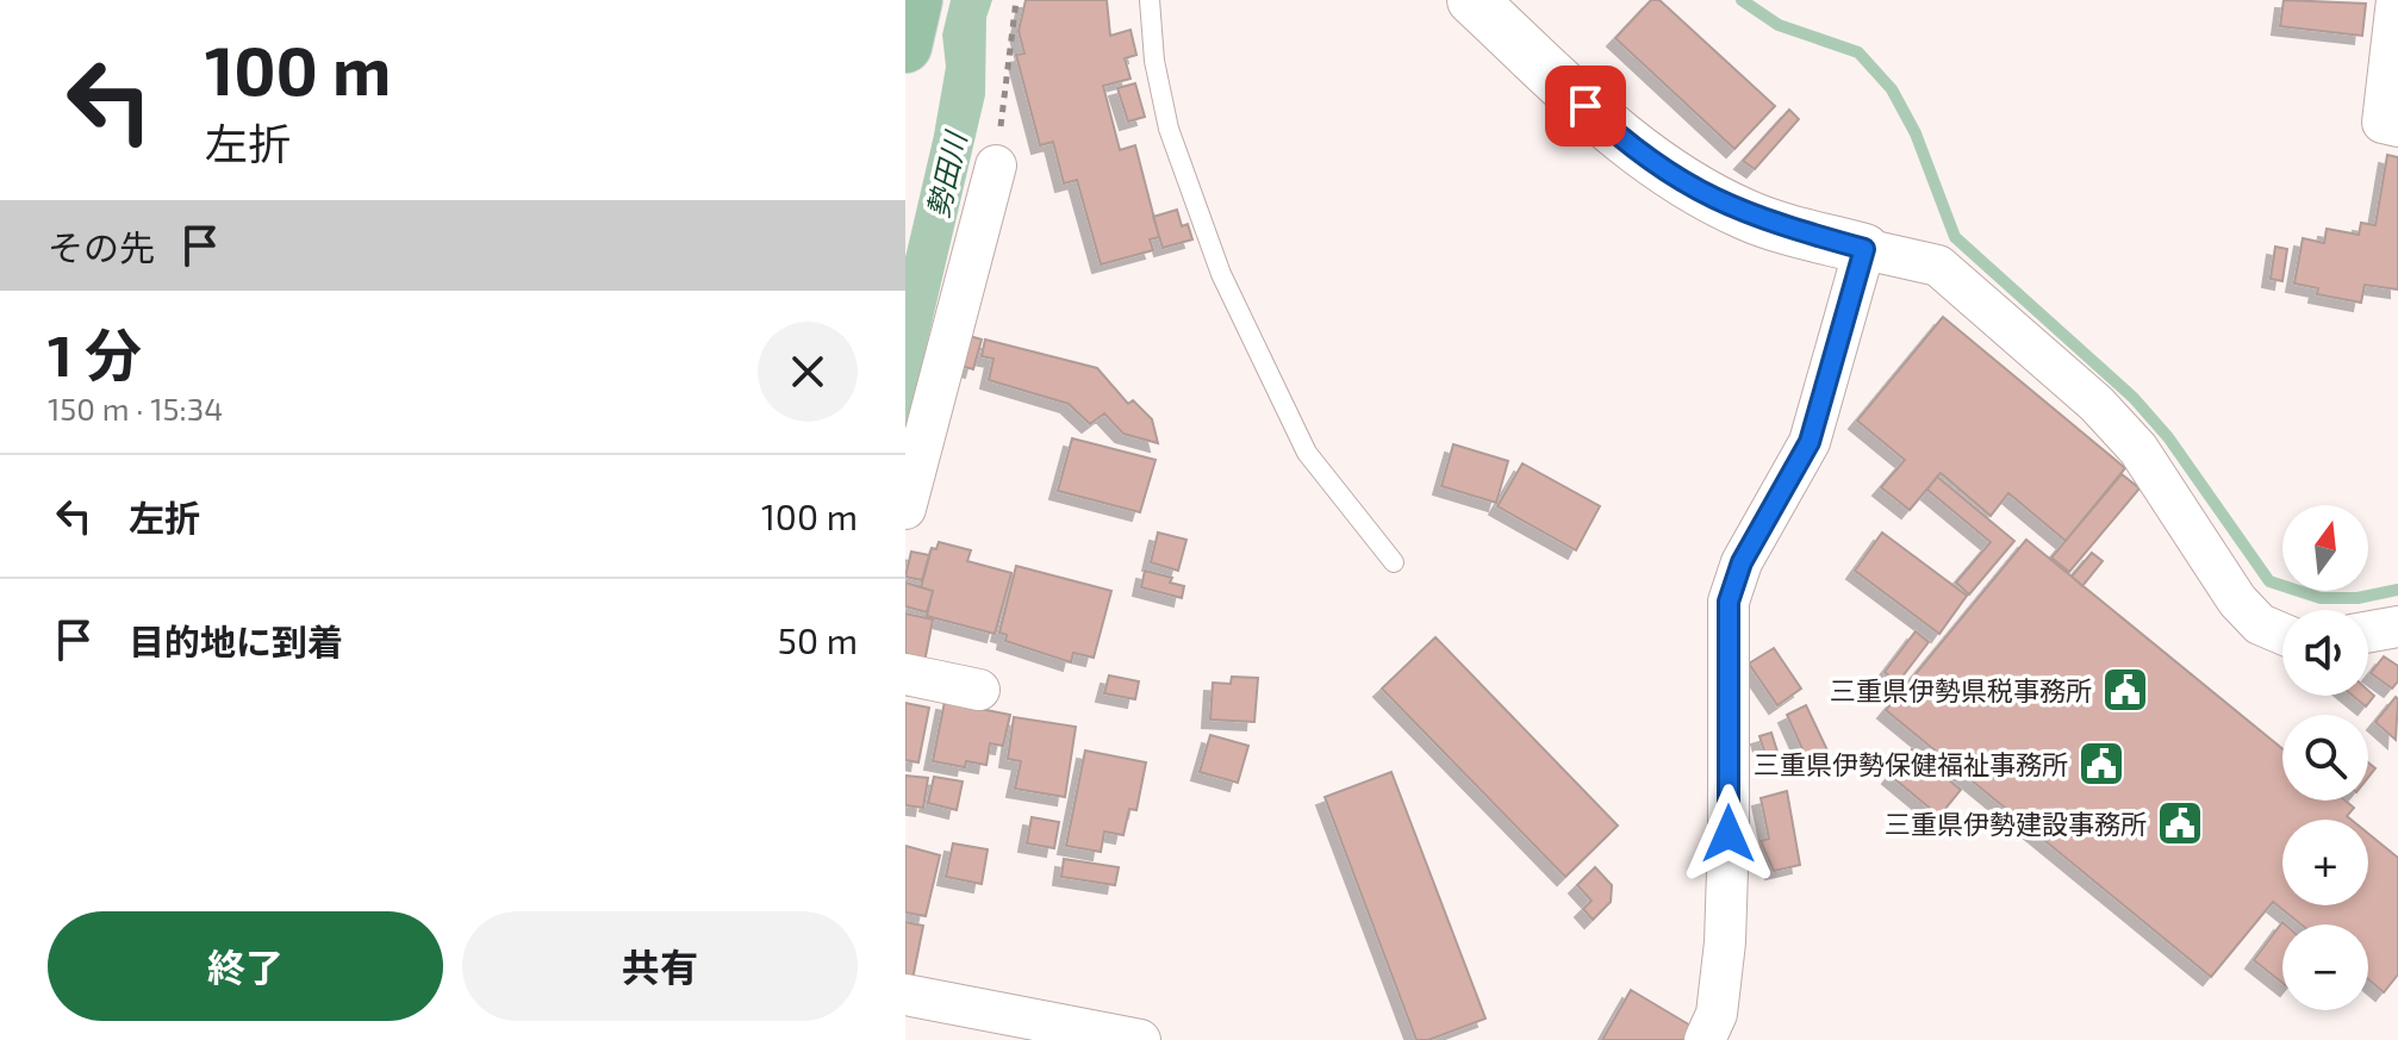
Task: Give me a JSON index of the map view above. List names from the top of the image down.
{
  "water": ["勢田川"],
  "places": {
    "public building": ["三重県伊勢県税事務所", "三重県伊勢保健福祉事務所", "三重県伊勢建設事務所"]
  },
  "north": "top",
  "page": {
    "turn": ["100 m", "左折"],
    "then": "その先",
    "heading": ["1 分", "150 m · 15:34"],
    "list": [
      {
        "name": "左折",
        "value": "100 m"
      },
      {
        "name": "目的地に到着",
        "value": "50 m"
      }
    ],
    "map_buttons": ["+", "−"],
    "buttons": ["終了", "共有"]
  }
}
